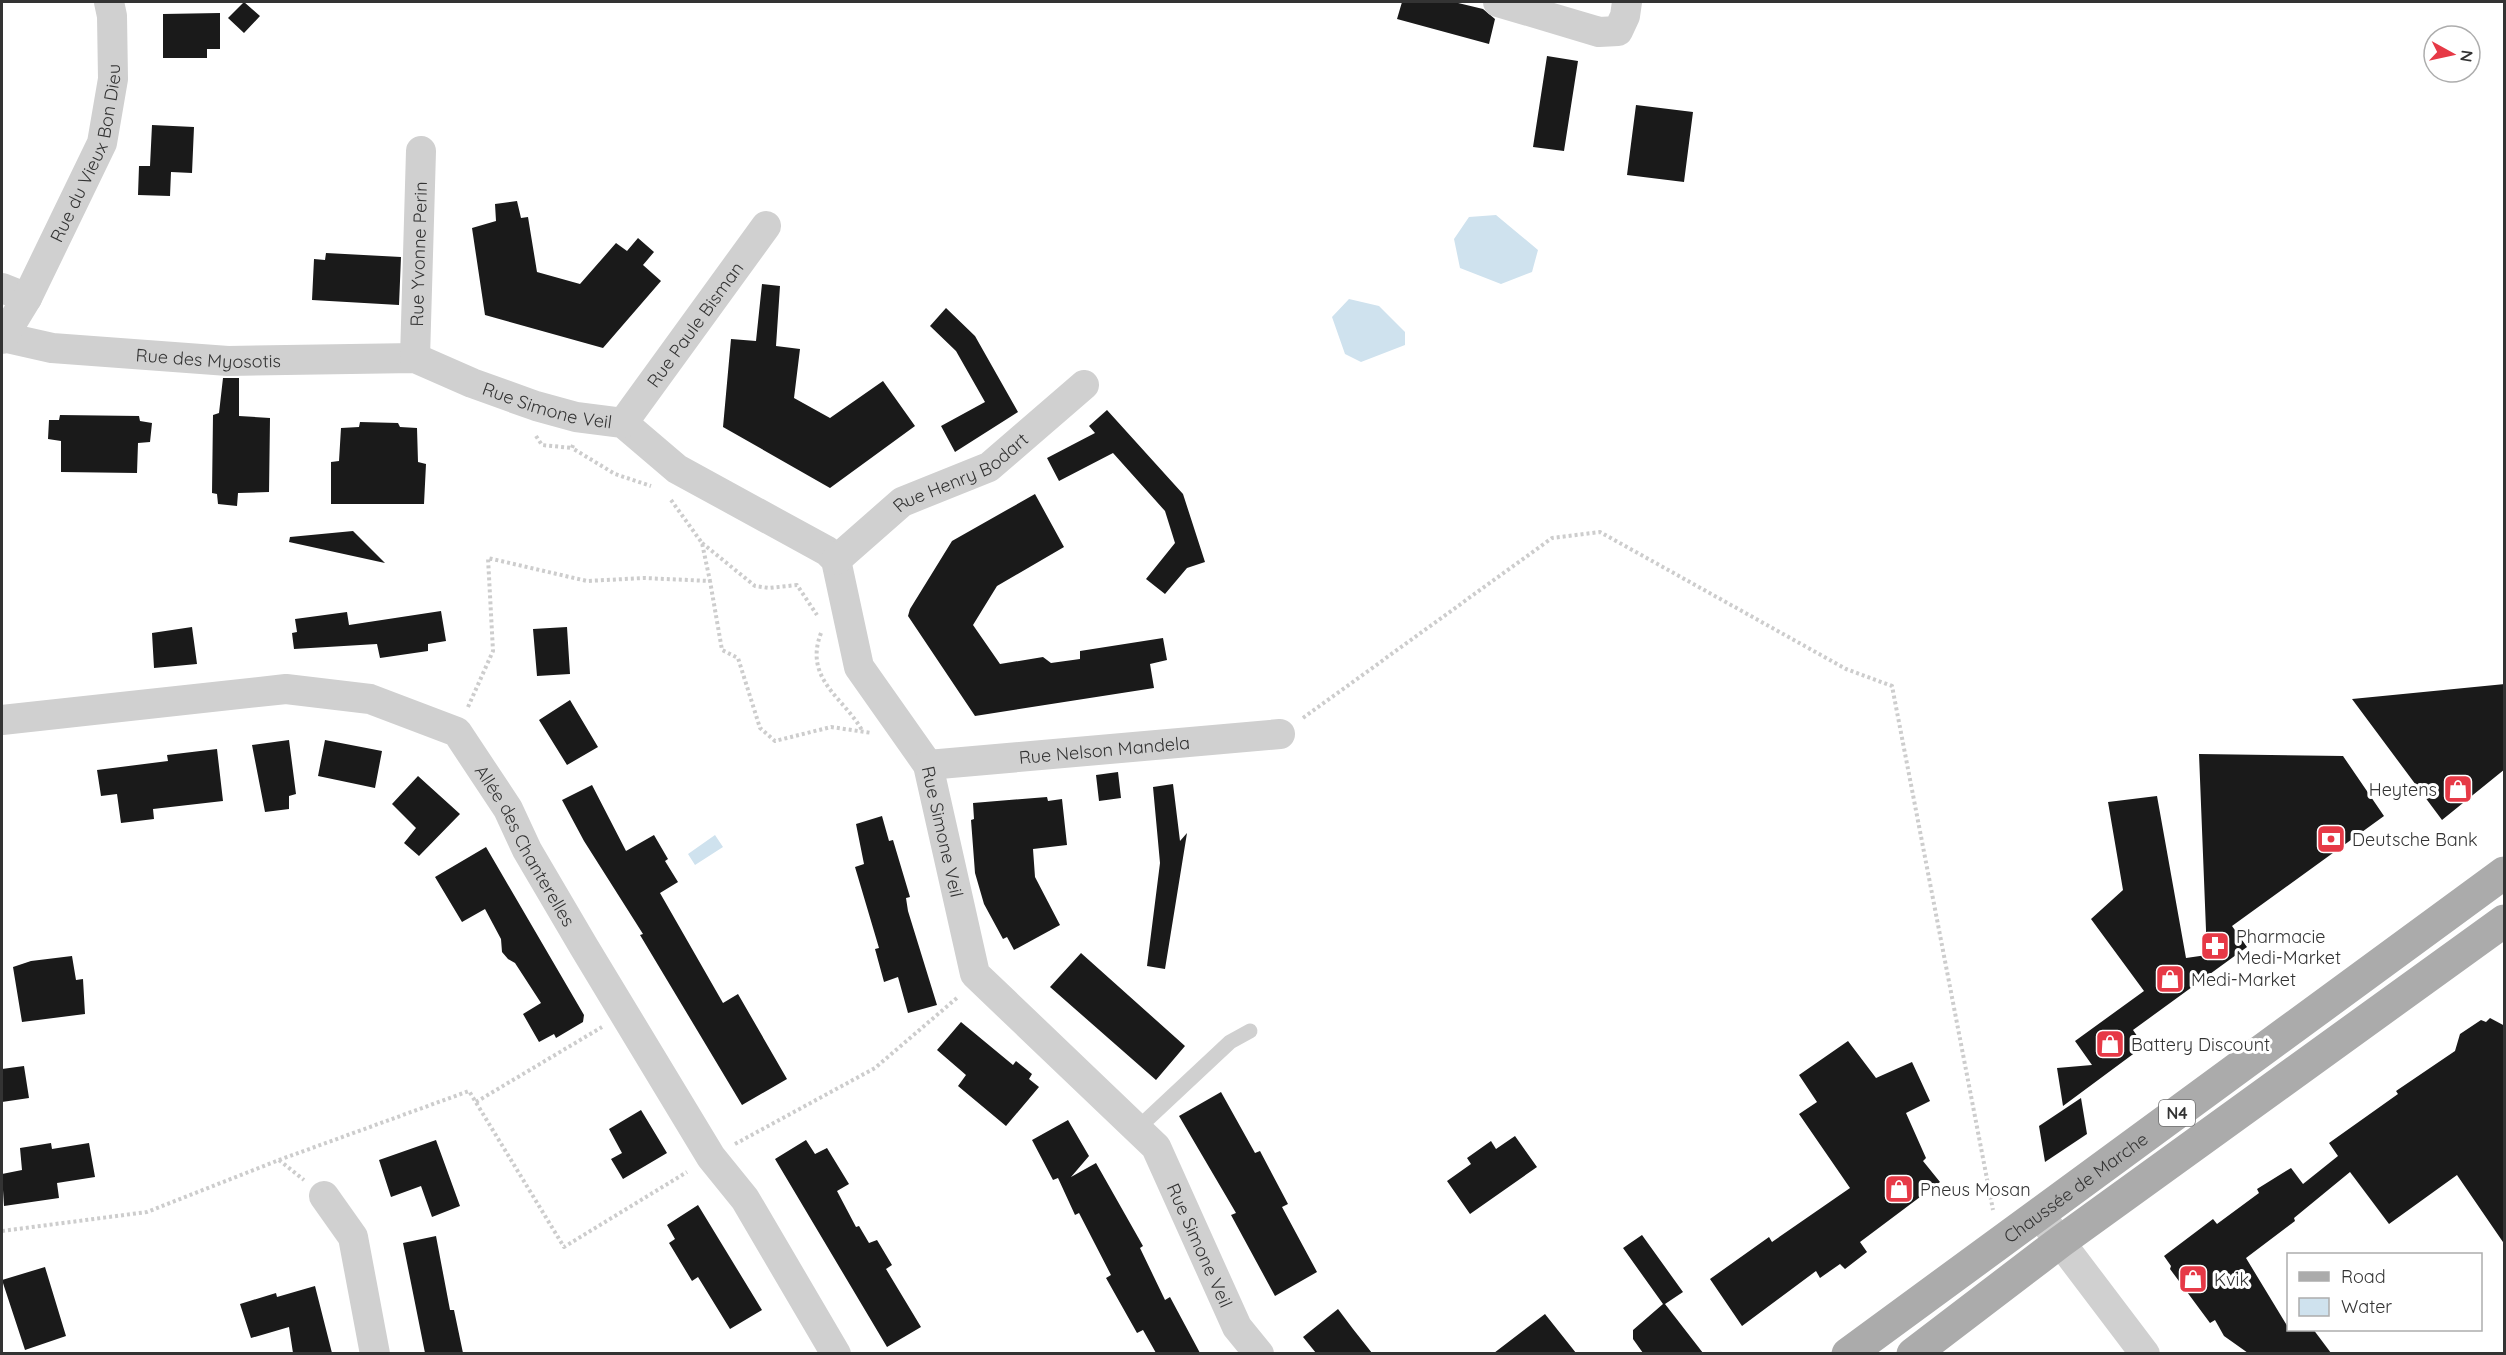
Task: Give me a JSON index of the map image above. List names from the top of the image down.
{
  "streets": {
    "main road": ["N4", "Chaussée de Marche"],
    "street": [
      "Rue du Vieux Bon Dieu",
      "Rue Yvonne Perin",
      "Rue Paule Bisman",
      "Rue des Myosotis",
      "Rue Simone Veil",
      "Rue Henry Bodart",
      "Rue Nelson Mandela",
      "Allée des Chanterelles"
    ]
  },
  "crossings": [
    ["Rue du Vieux Bon Dieu", "Rue des Myosotis"],
    ["Rue Yvonne Perin", "Rue des Myosotis"],
    ["Rue Yvonne Perin", "Rue Simone Veil"],
    ["Rue Paule Bisman", "Rue Simone Veil"],
    ["Rue des Myosotis", "Rue Simone Veil"],
    ["Rue Simone Veil", "Rue Henry Bodart"],
    ["Rue Simone Veil", "Rue Nelson Mandela"]
  ],
  "places": {
    "shop": [
      "Heytens",
      "Medi-Market",
      "Battery Discount",
      "Pneus Mosan",
      "Kvik"
    ],
    "bank": ["Deutsche Bank"],
    "pharmacy": ["Pharmacie Medi-Market"]
  },
  "legend": ["Road", "Water"],
  "north": "right"
}
